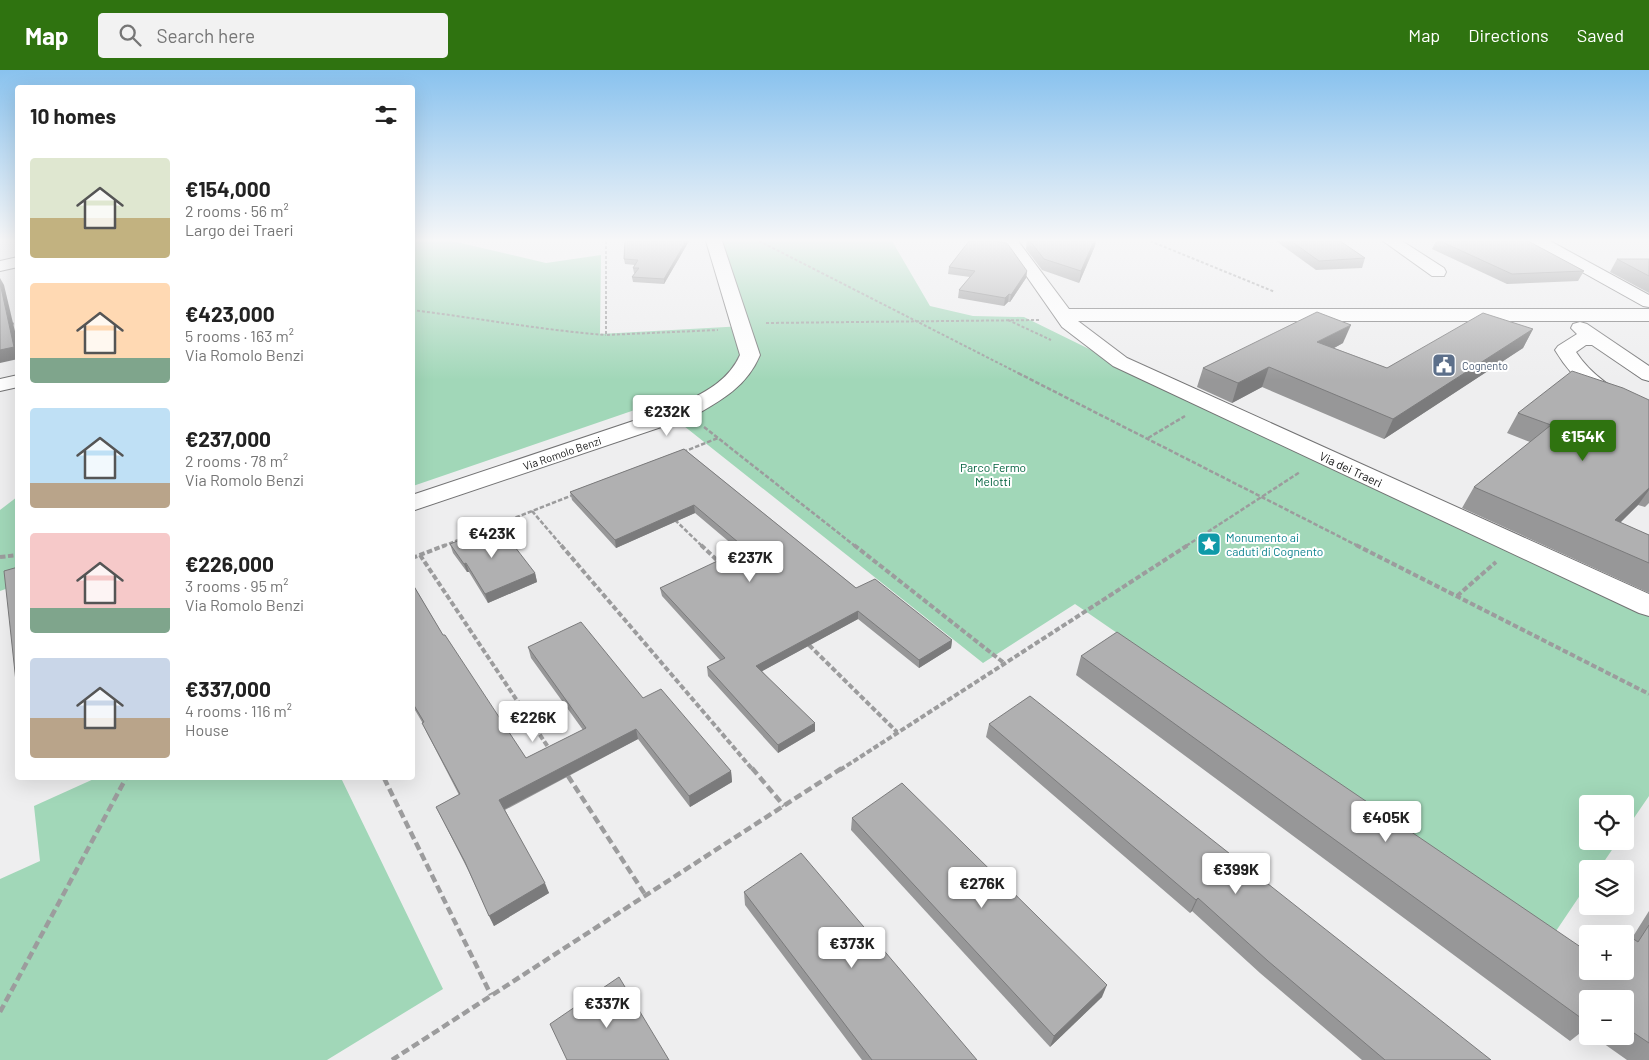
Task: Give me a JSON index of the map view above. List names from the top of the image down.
{
  "streets": {
    "street": ["Via Romolo Benzi", "Via dei Traeri"]
  },
  "parks": ["Parco Fermo Melotti"],
  "places": {
    "public building": ["Cognento"],
    "place": ["Monumento ai caduti di Cognento"]
  },
  "page": {
    "header": "Map",
    "search": "Search here",
    "nav": ["Map", "Directions", "Saved"],
    "heading": "10 homes",
    "list": [
      {
        "name": "€154,000",
        "note": "2 rooms · 56 m² · Largo dei Traeri"
      },
      {
        "name": "€423,000",
        "note": "5 rooms · 163 m² · Via Romolo Benzi"
      },
      {
        "name": "€237,000",
        "note": "2 rooms · 78 m² · Via Romolo Benzi"
      },
      {
        "name": "€226,000",
        "note": "3 rooms · 95 m² · Via Romolo Benzi"
      },
      {
        "name": "€337,000",
        "note": "4 rooms · 116 m² · House"
      }
    ],
    "price": [
      "€232K",
      "€154K",
      "€423K",
      "€237K",
      "€226K",
      "€405K",
      "€399K",
      "€276K",
      "€373K",
      "€337K"
    ],
    "map_buttons": ["+", "−"]
  }
}
